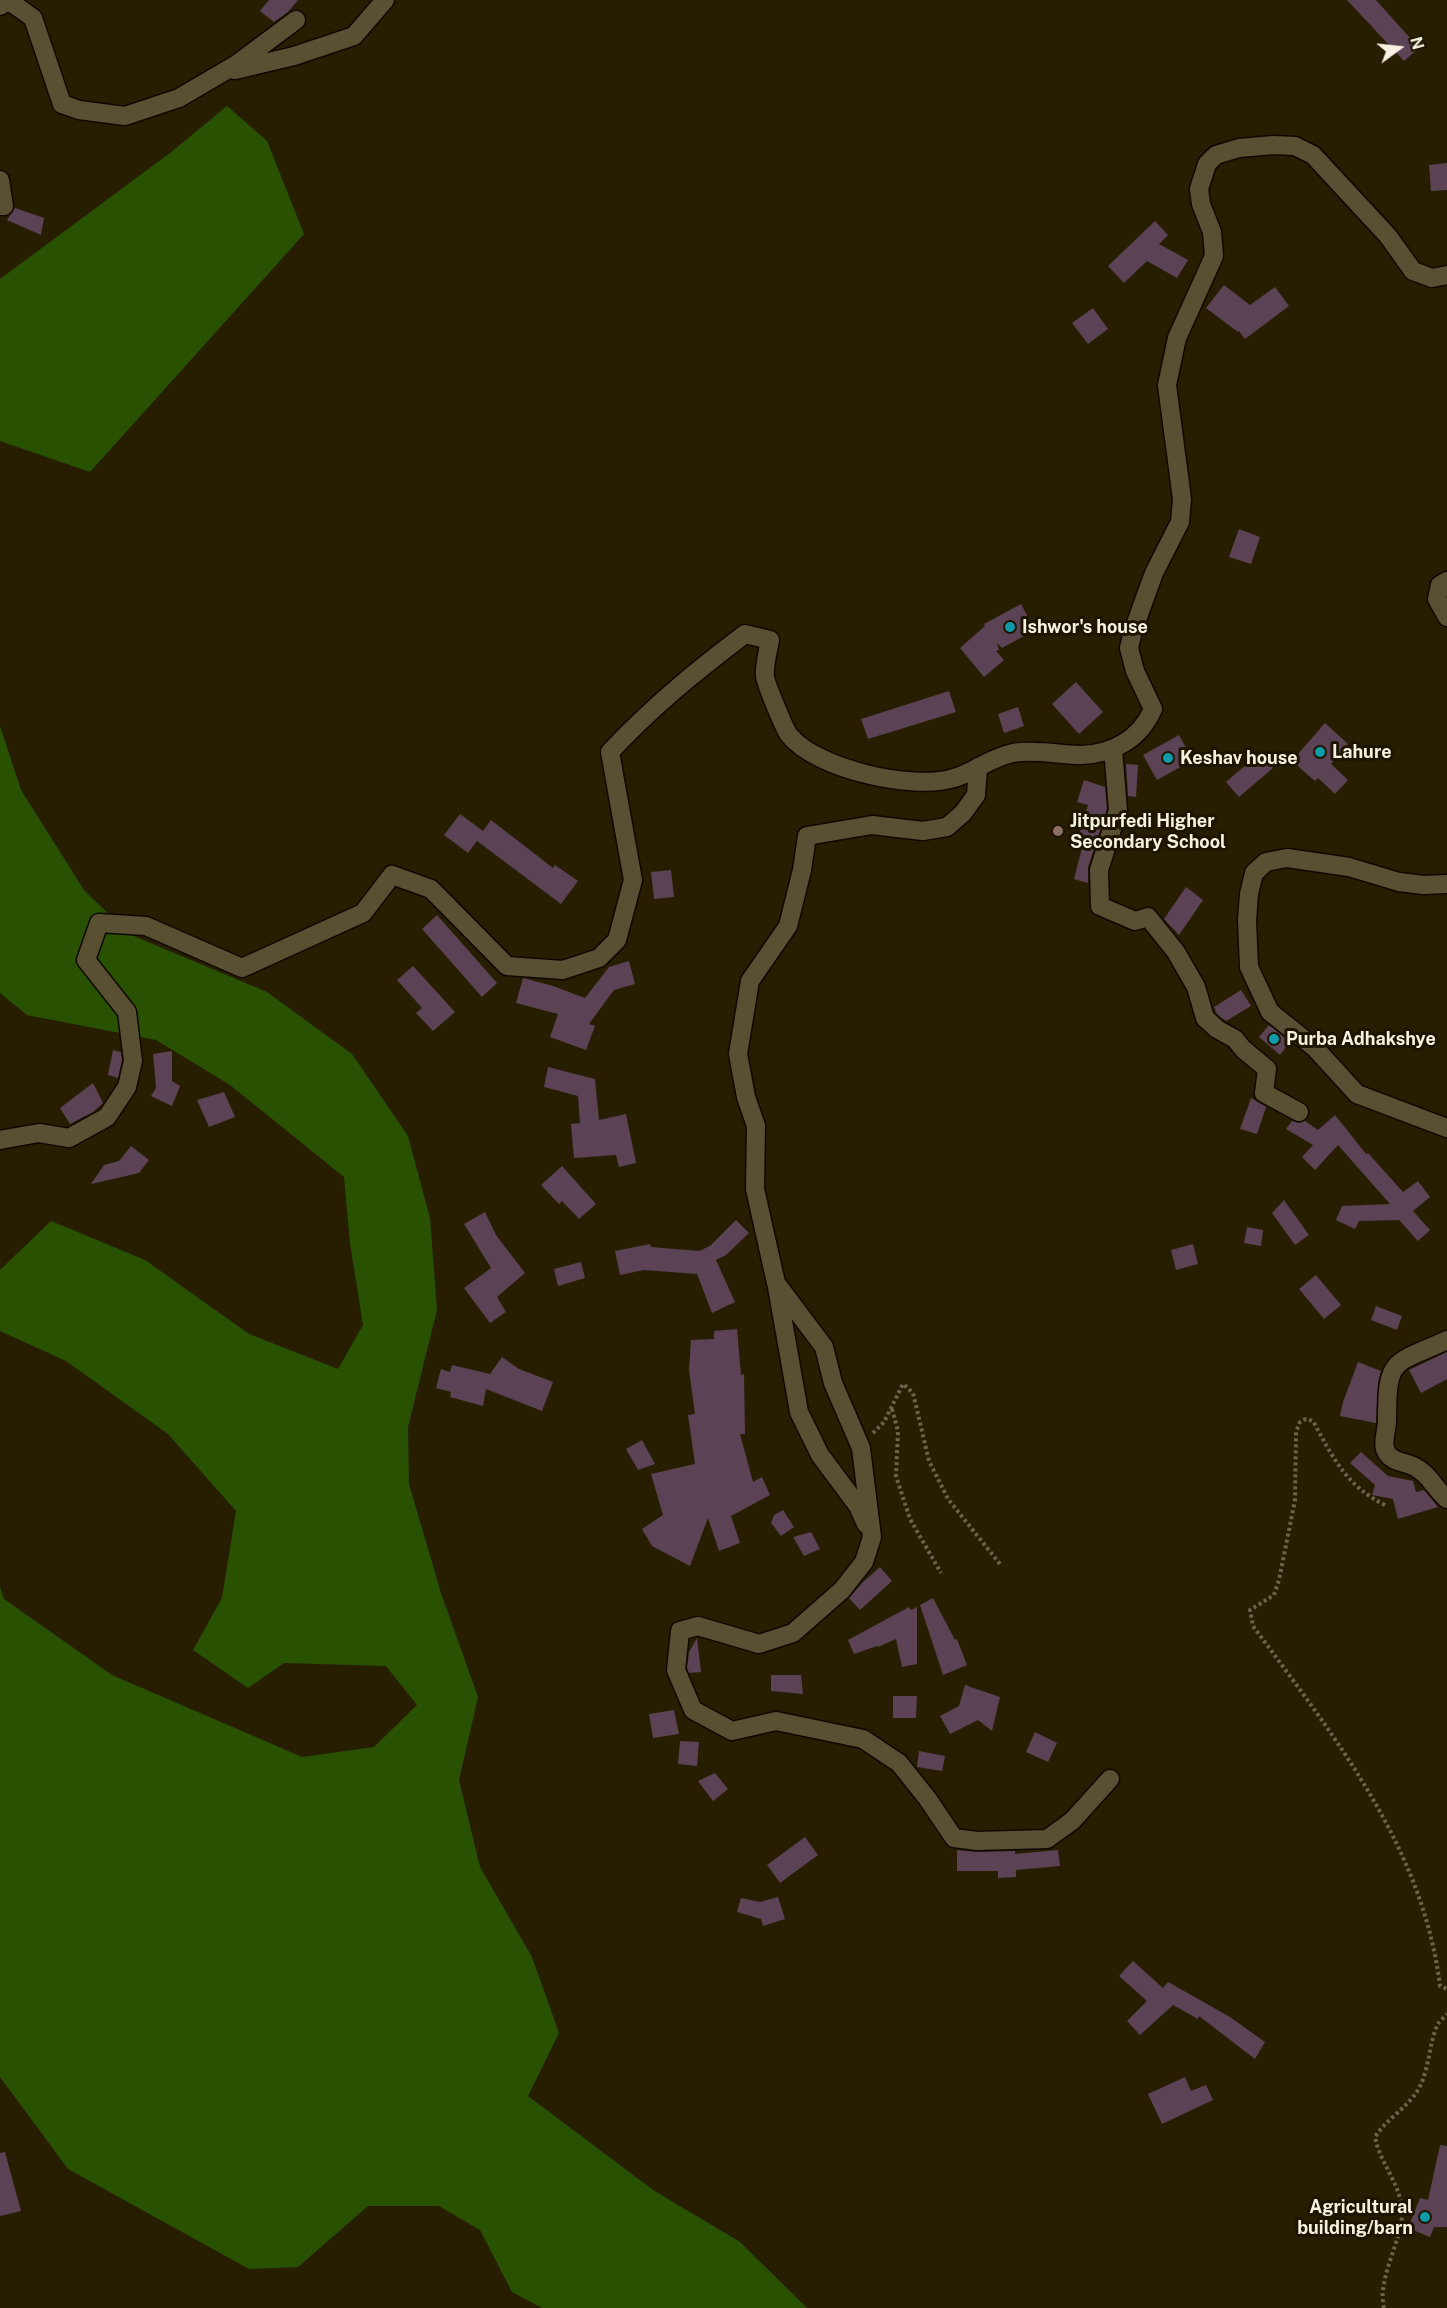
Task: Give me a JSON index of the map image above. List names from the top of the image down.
{
  "places": [
    "Ishwor's house",
    "Lahure",
    "Keshav house",
    "Jitpurfedi Higher Secondary School",
    "Purba Adhakshye",
    "Agricultural building/barn"
  ],
  "north": "right"
}
